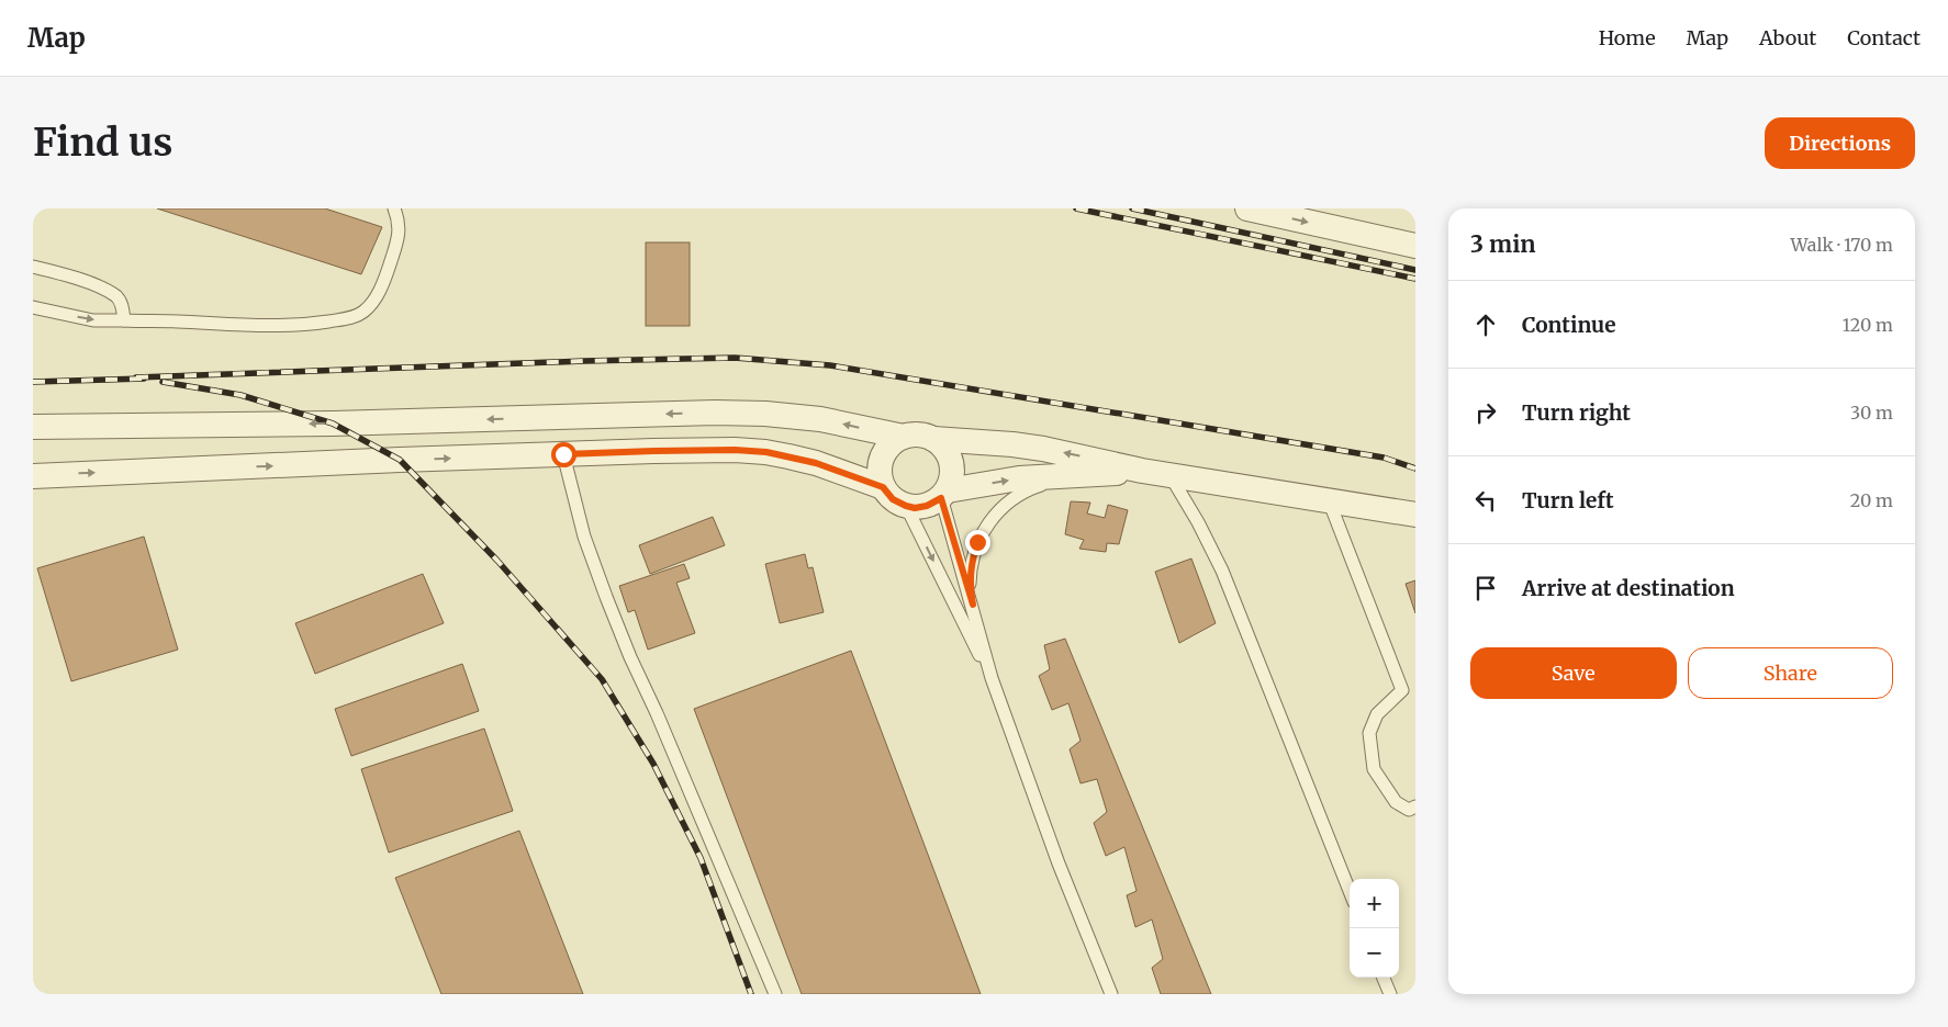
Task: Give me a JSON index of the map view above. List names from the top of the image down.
{
  "page": {
    "header": "Map",
    "nav": [
      "Home",
      "Map",
      "About",
      "Contact"
    ],
    "buttons": [
      "Directions",
      ["Save", "Share"]
    ],
    "title": "Find us",
    "heading": ["3 min", "Walk · 170 m"],
    "list": [
      ["Continue", "120 m"],
      ["Turn right", "30 m"],
      ["Turn left", "20 m"],
      "Arrive at destination"
    ],
    "map_buttons": ["+", "−"]
  }
}
